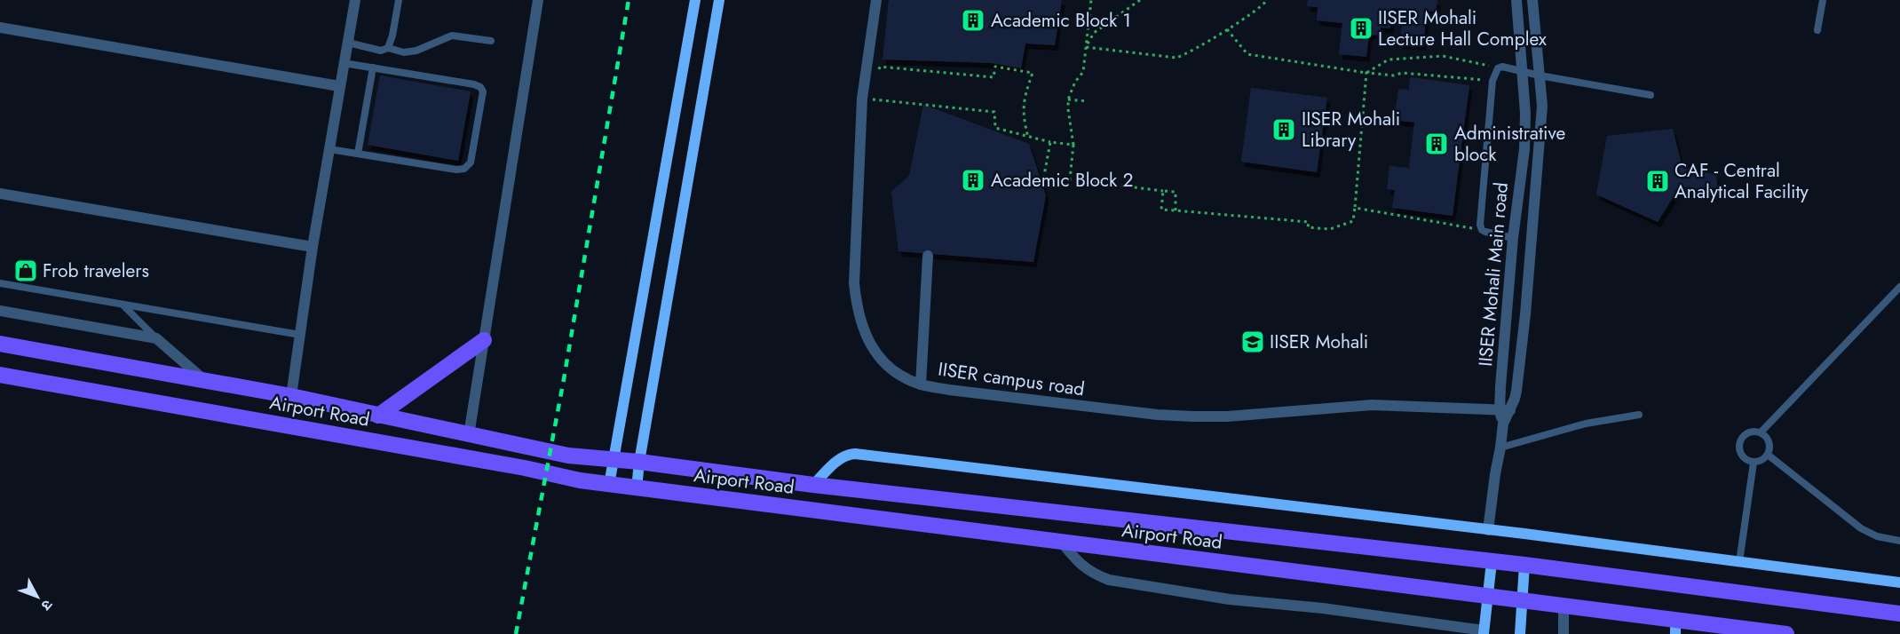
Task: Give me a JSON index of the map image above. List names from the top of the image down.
{
  "streets": {
    "main road": ["Airport Road"],
    "street": ["IISER Mohali Main road", "IISER campus road"]
  },
  "crossings": [
    ["IISER Mohali Main road", "IISER campus road"]
  ],
  "places": {
    "building": [
      "Academic Block 1",
      "IISER Mohali Lecture Hall Complex",
      "IISER Mohali Library",
      "Administrative block",
      "Academic Block 2",
      "CAF - Central Analytical Facility"
    ],
    "shop": ["Frob travelers"],
    "school or university": ["IISER Mohali"]
  },
  "north": "bottom right"
}
